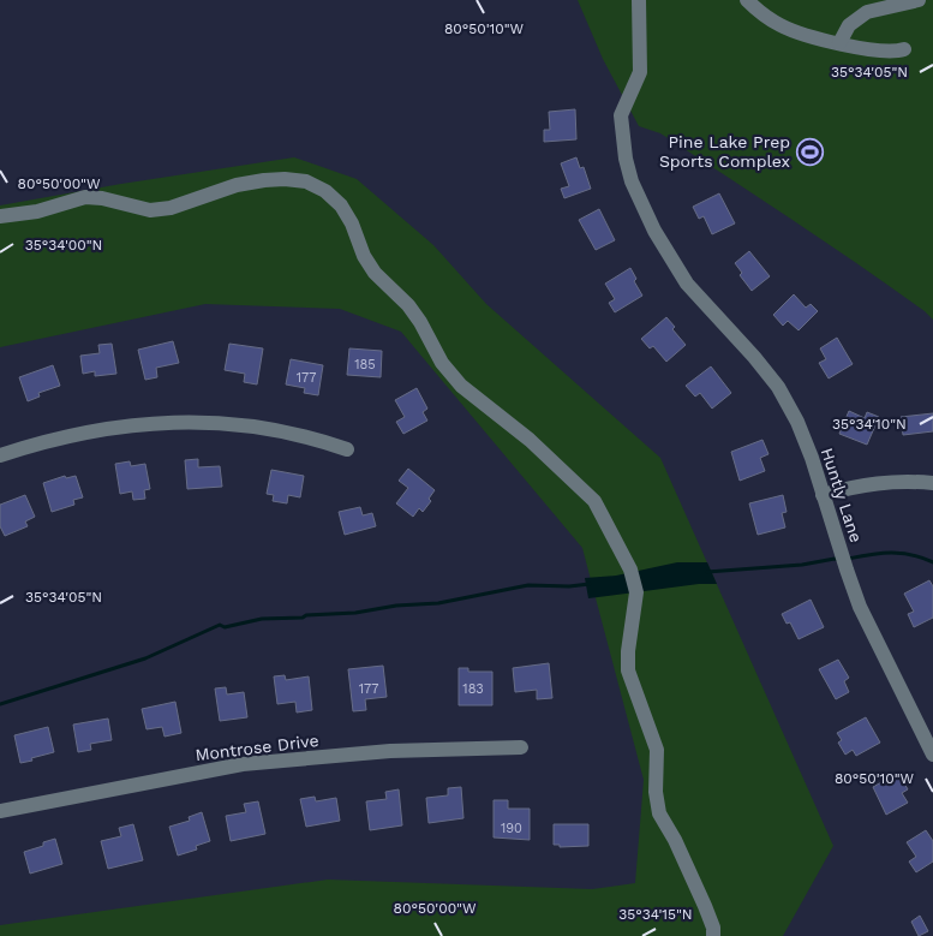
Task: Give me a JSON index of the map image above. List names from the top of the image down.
{
  "streets": {
    "street": ["Huntly Lane", "Montrose Drive"]
  },
  "places": {
    "sports": ["Pine Lake Prep Sports Complex"]
  },
  "house_numbers": [
    "185",
    "177",
    "177",
    "183",
    "190"
  ],
  "coordinates": [
    "80°50'10\"W",
    "35°34'05\"N",
    "80°50'00\"W",
    "35°34'00\"N",
    "35°34'10\"N",
    "35°34'15\"N"
  ]
}
